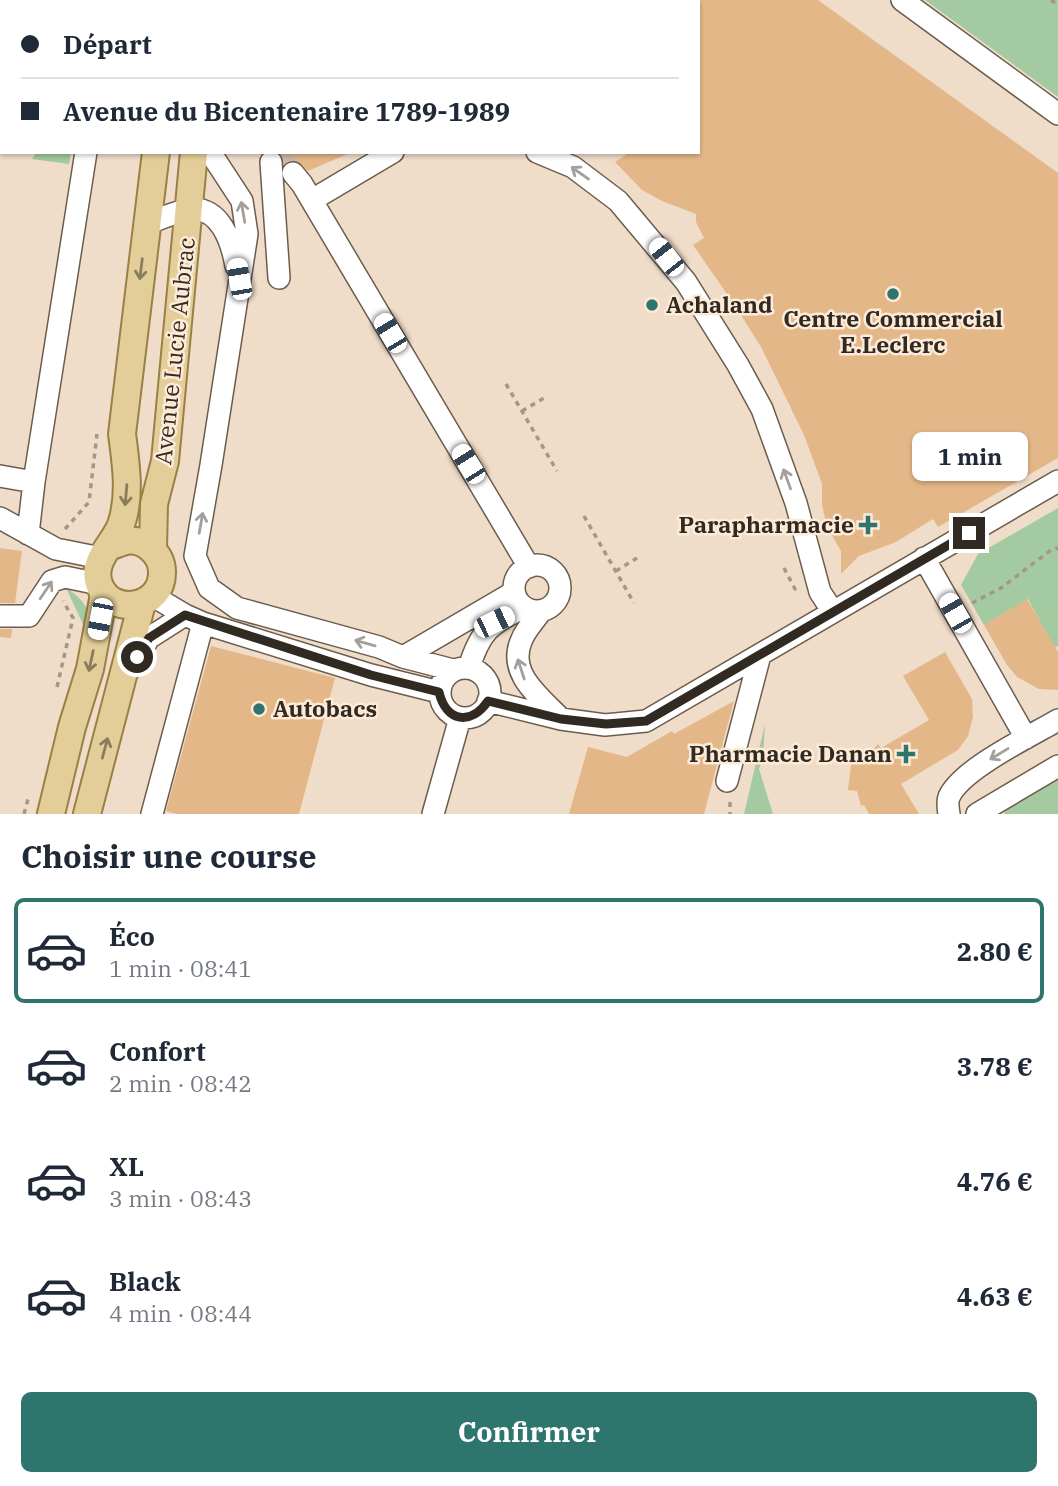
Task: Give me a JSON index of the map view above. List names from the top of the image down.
{
  "streets": {
    "main road": ["Avenue Lucie Aubrac"]
  },
  "places": {
    "other": ["Centre Commercial E.Leclerc", "Achaland", "Autobacs"],
    "health": ["Parapharmacie", "Pharmacie Danan"]
  },
  "page": {
    "banner": ["Départ", "Avenue du Bicentenaire 1789-1989"],
    "bubble": "1 min",
    "heading": "Choisir une course",
    "list": [
      {
        "name": "Éco",
        "note": "1 min · 08:41",
        "value": "2.80 €"
      },
      {
        "name": "Confort",
        "note": "2 min · 08:42",
        "value": "3.78 €"
      },
      {
        "name": "XL",
        "note": "3 min · 08:43",
        "value": "4.76 €"
      },
      {
        "name": "Black",
        "note": "4 min · 08:44",
        "value": "4.63 €"
      }
    ],
    "buttons": "Confirmer"
  }
}
